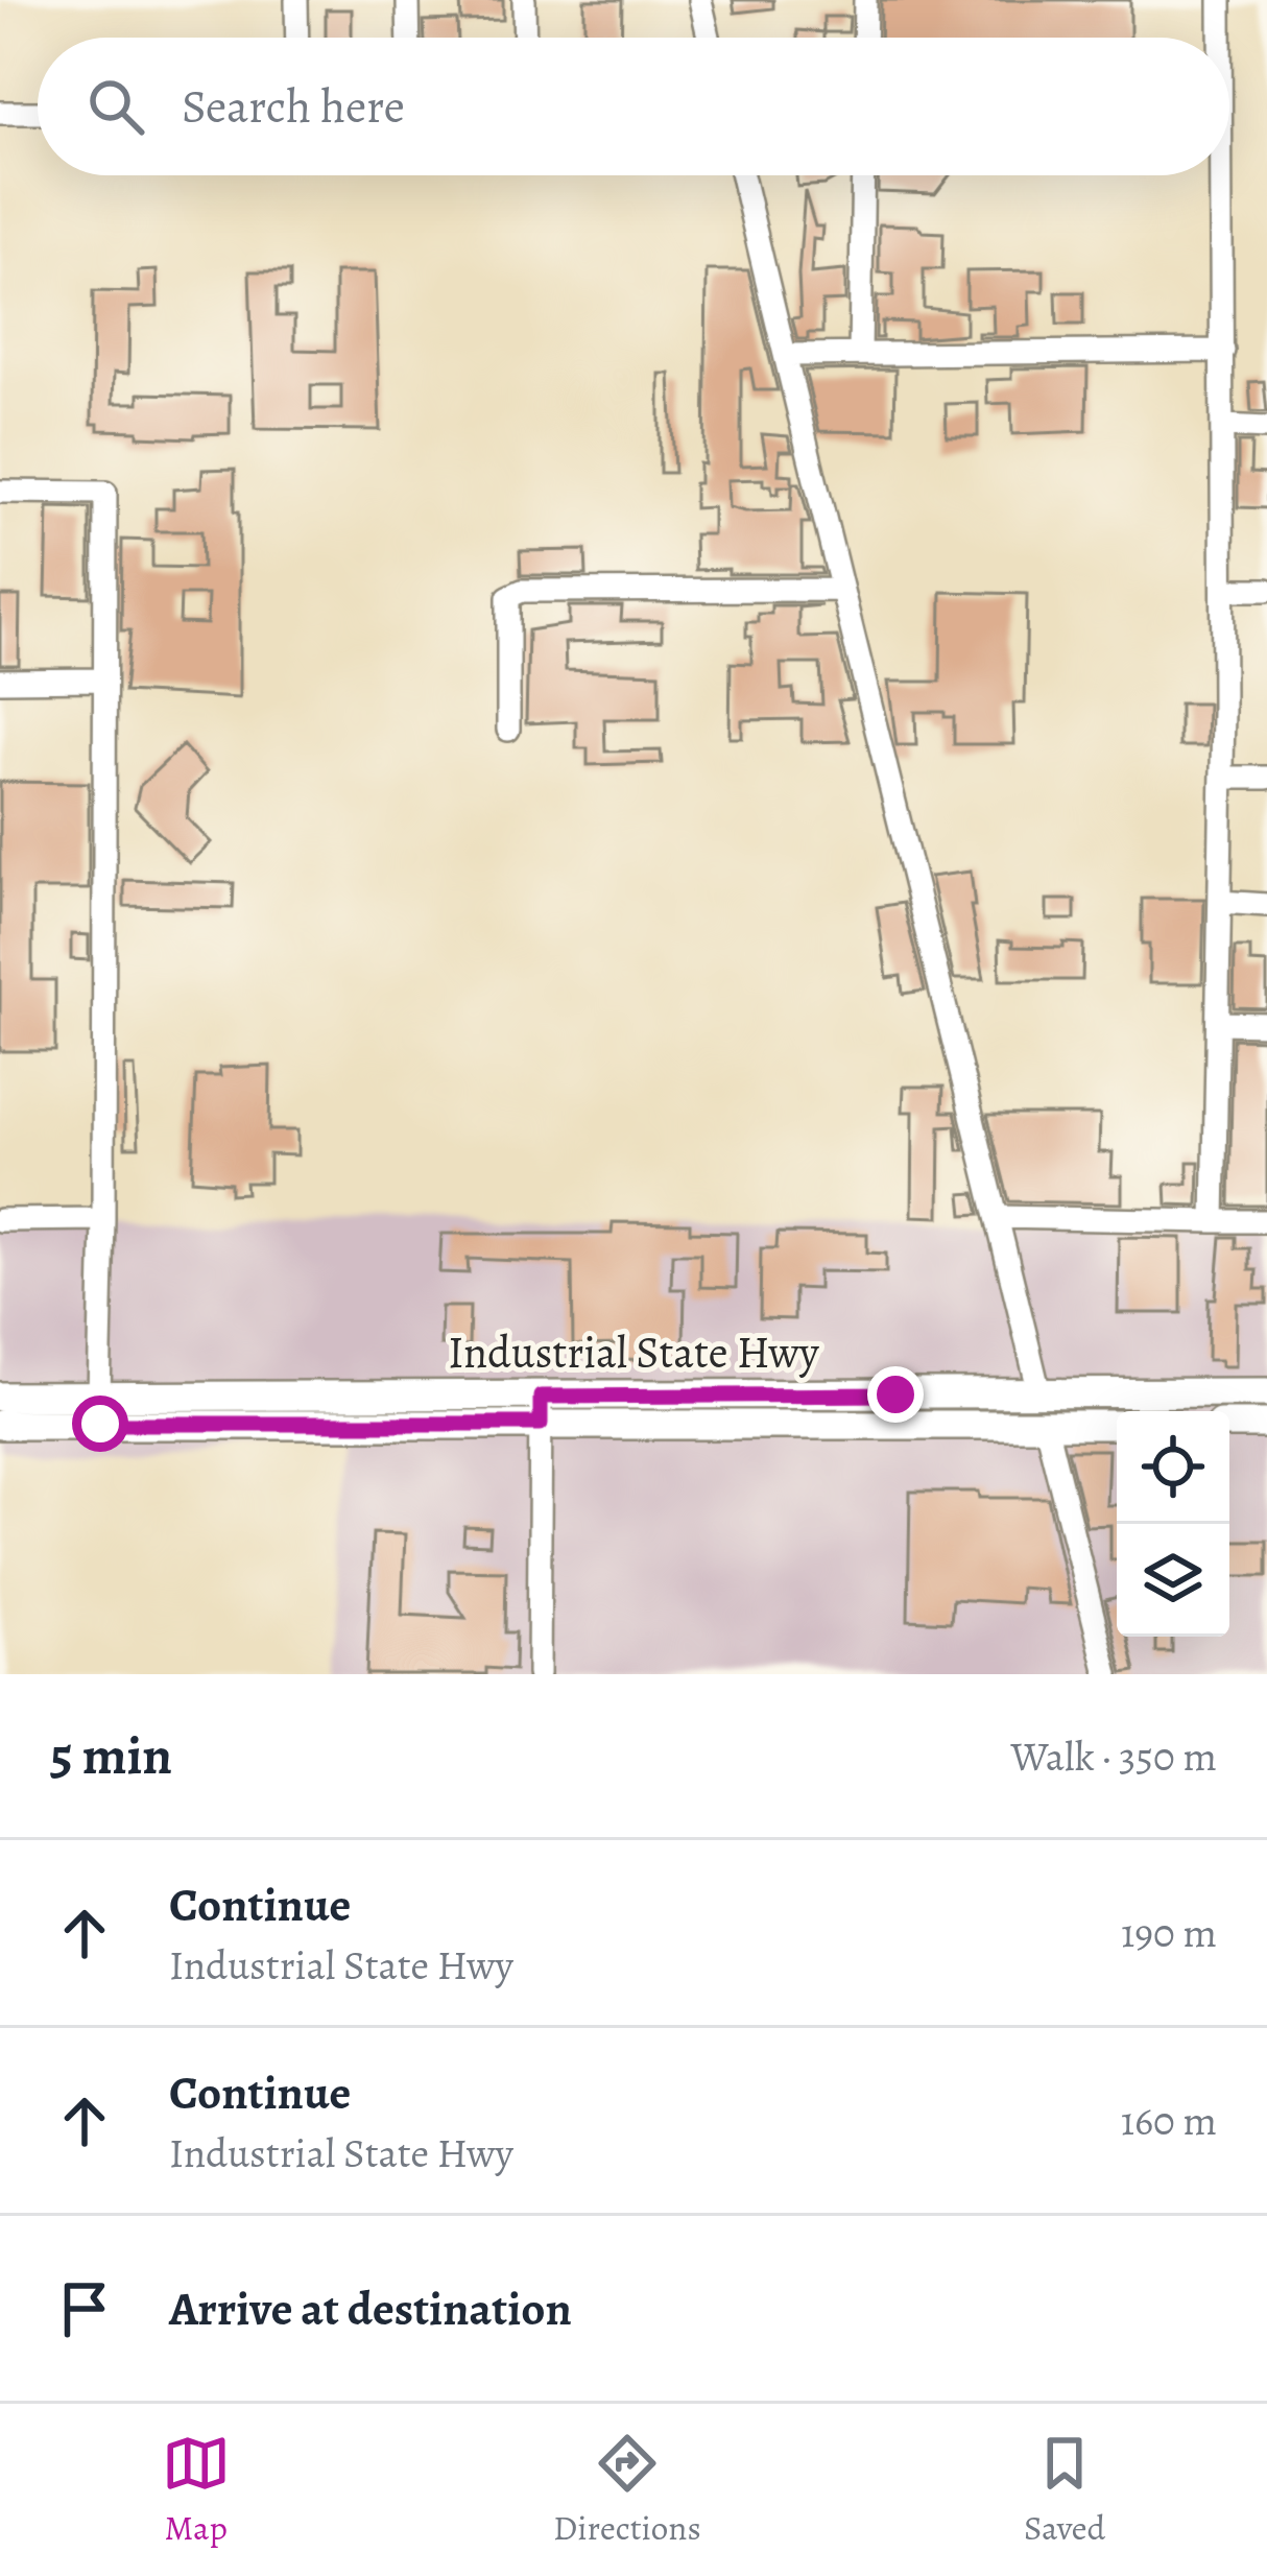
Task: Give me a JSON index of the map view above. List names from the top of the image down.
{
  "streets": {
    "main road": ["Industrial State Hwy"]
  },
  "page": {
    "search": "Search here",
    "heading": ["5 min", "Walk · 350 m"],
    "list": [
      ["Continue", "Industrial State Hwy", "190 m"],
      ["Continue", "Industrial State Hwy", "160 m"],
      "Arrive at destination"
    ],
    "nav": ["Map", "Directions", "Saved"]
  }
}
